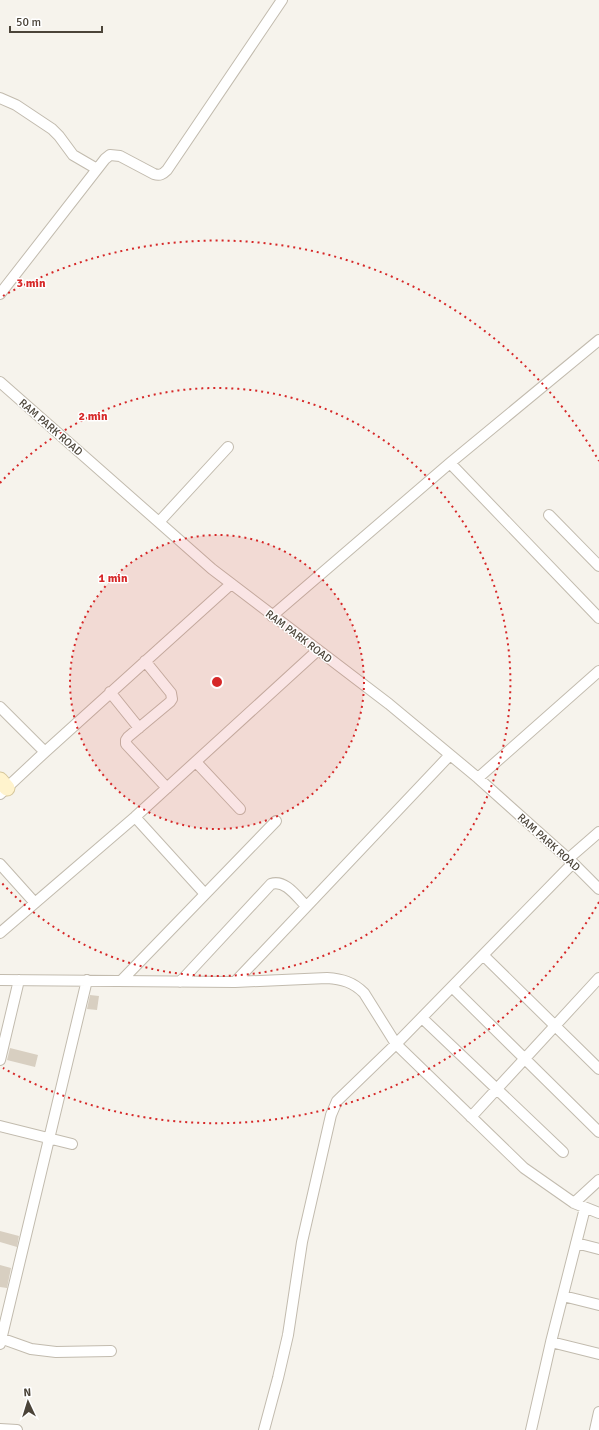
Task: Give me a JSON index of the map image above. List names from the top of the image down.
{
  "streets": {
    "street": ["RAM PARK ROAD"]
  },
  "scale_bar": "50 m",
  "north": "top",
  "rings": ["3 min", "2 min", "1 min"]
}
